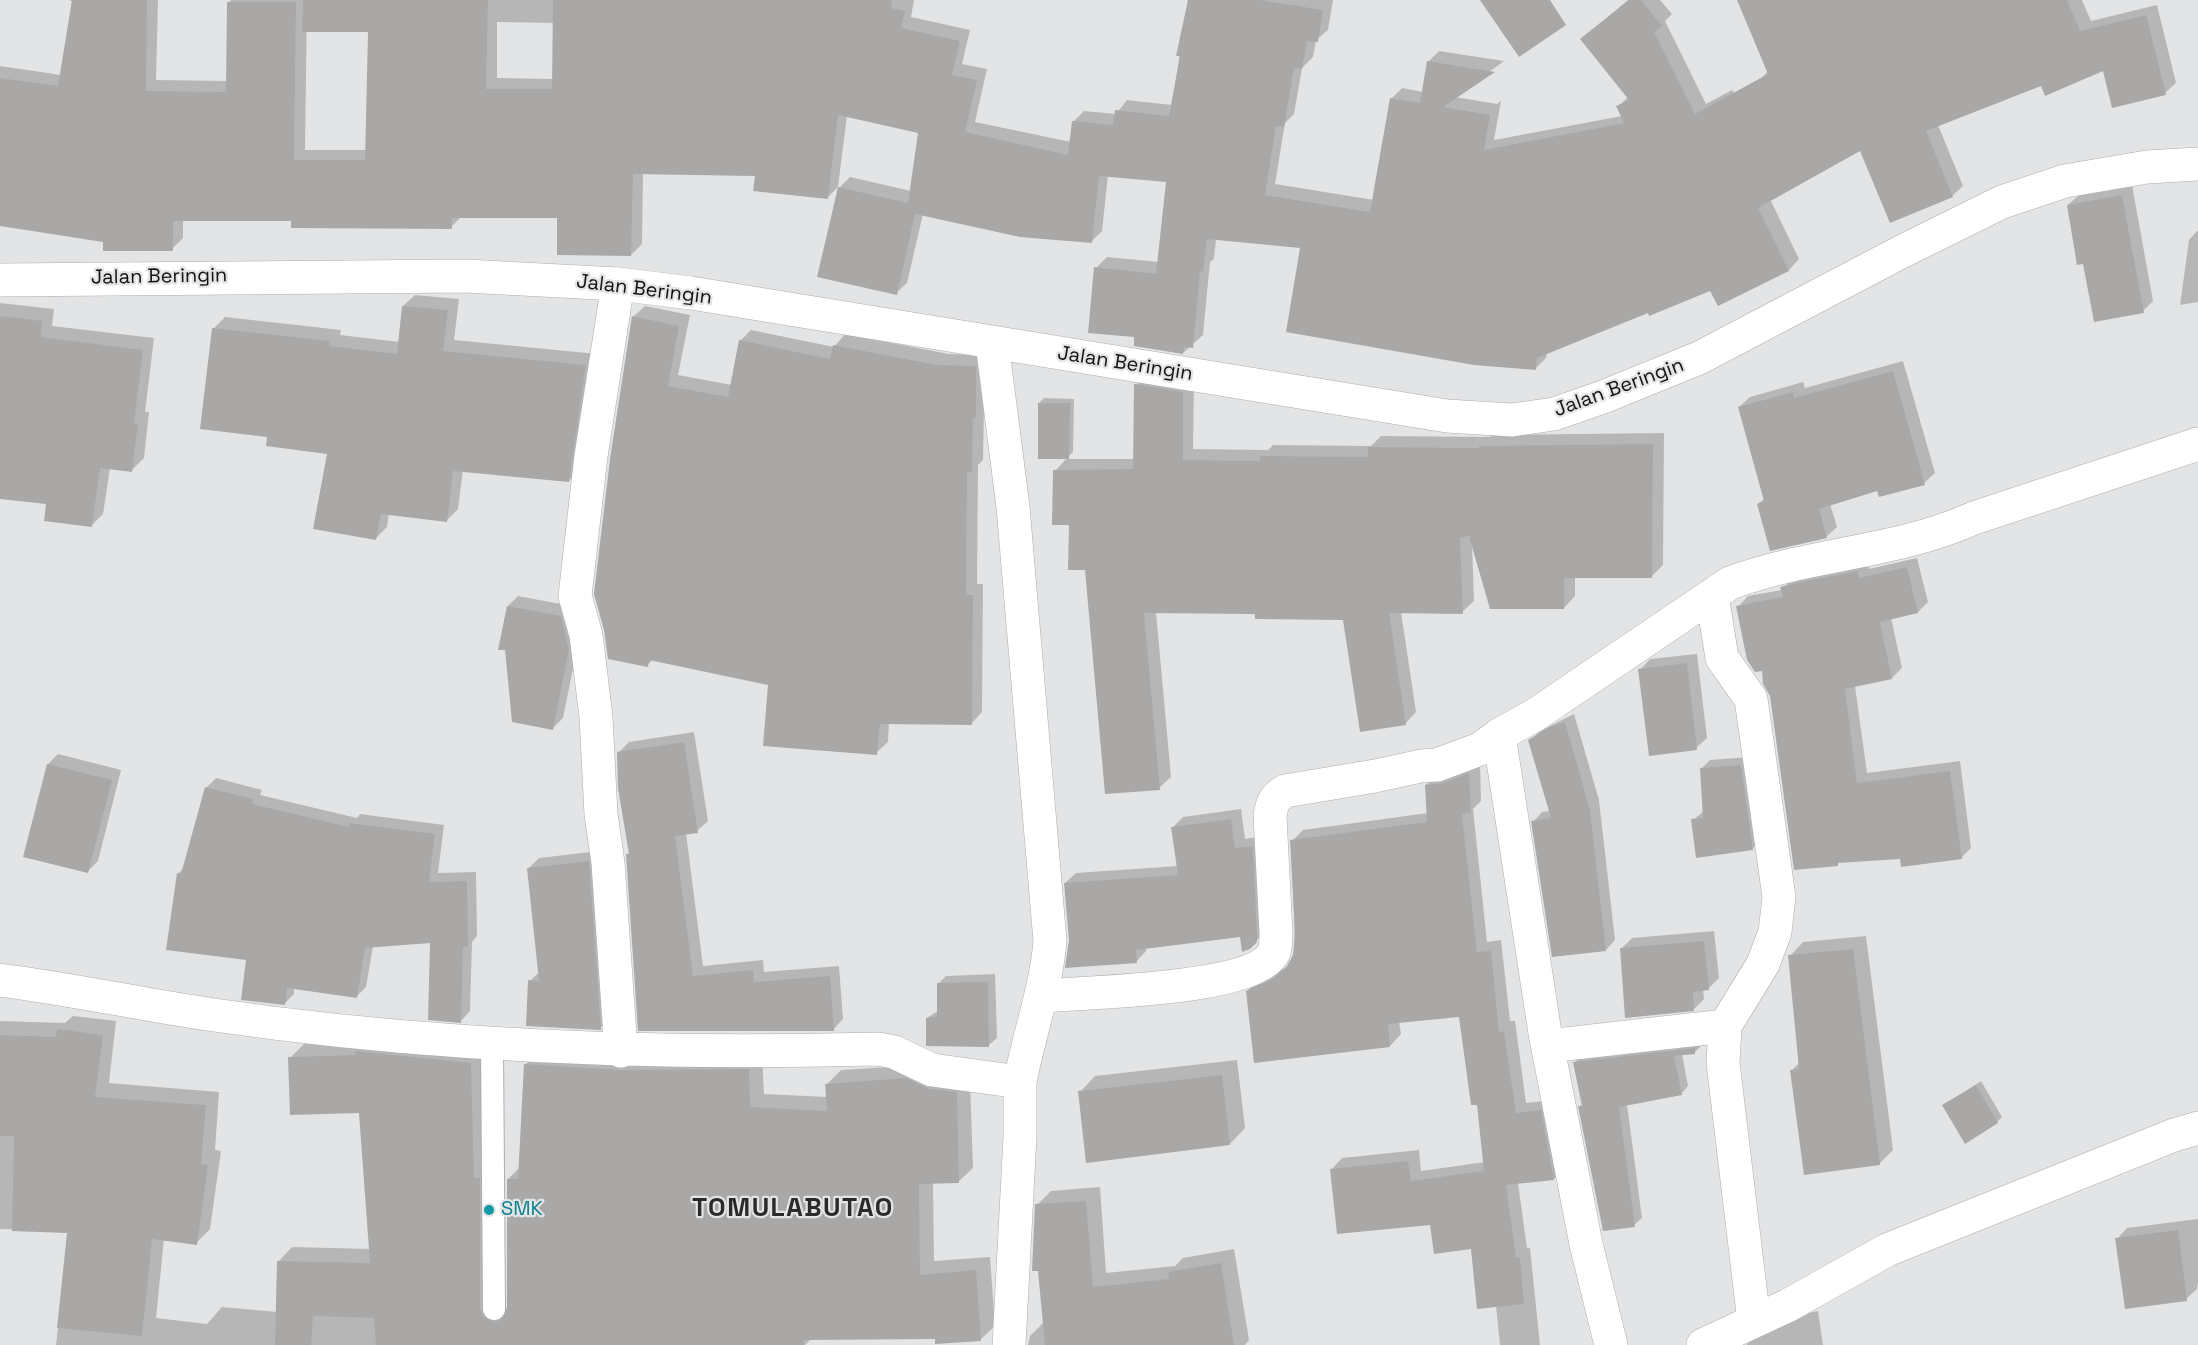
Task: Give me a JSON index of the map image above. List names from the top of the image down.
{
  "streets": {
    "street": ["Jalan Beringin"]
  },
  "districts": ["TOMULABUTAO"],
  "places": ["SMK"]
}
